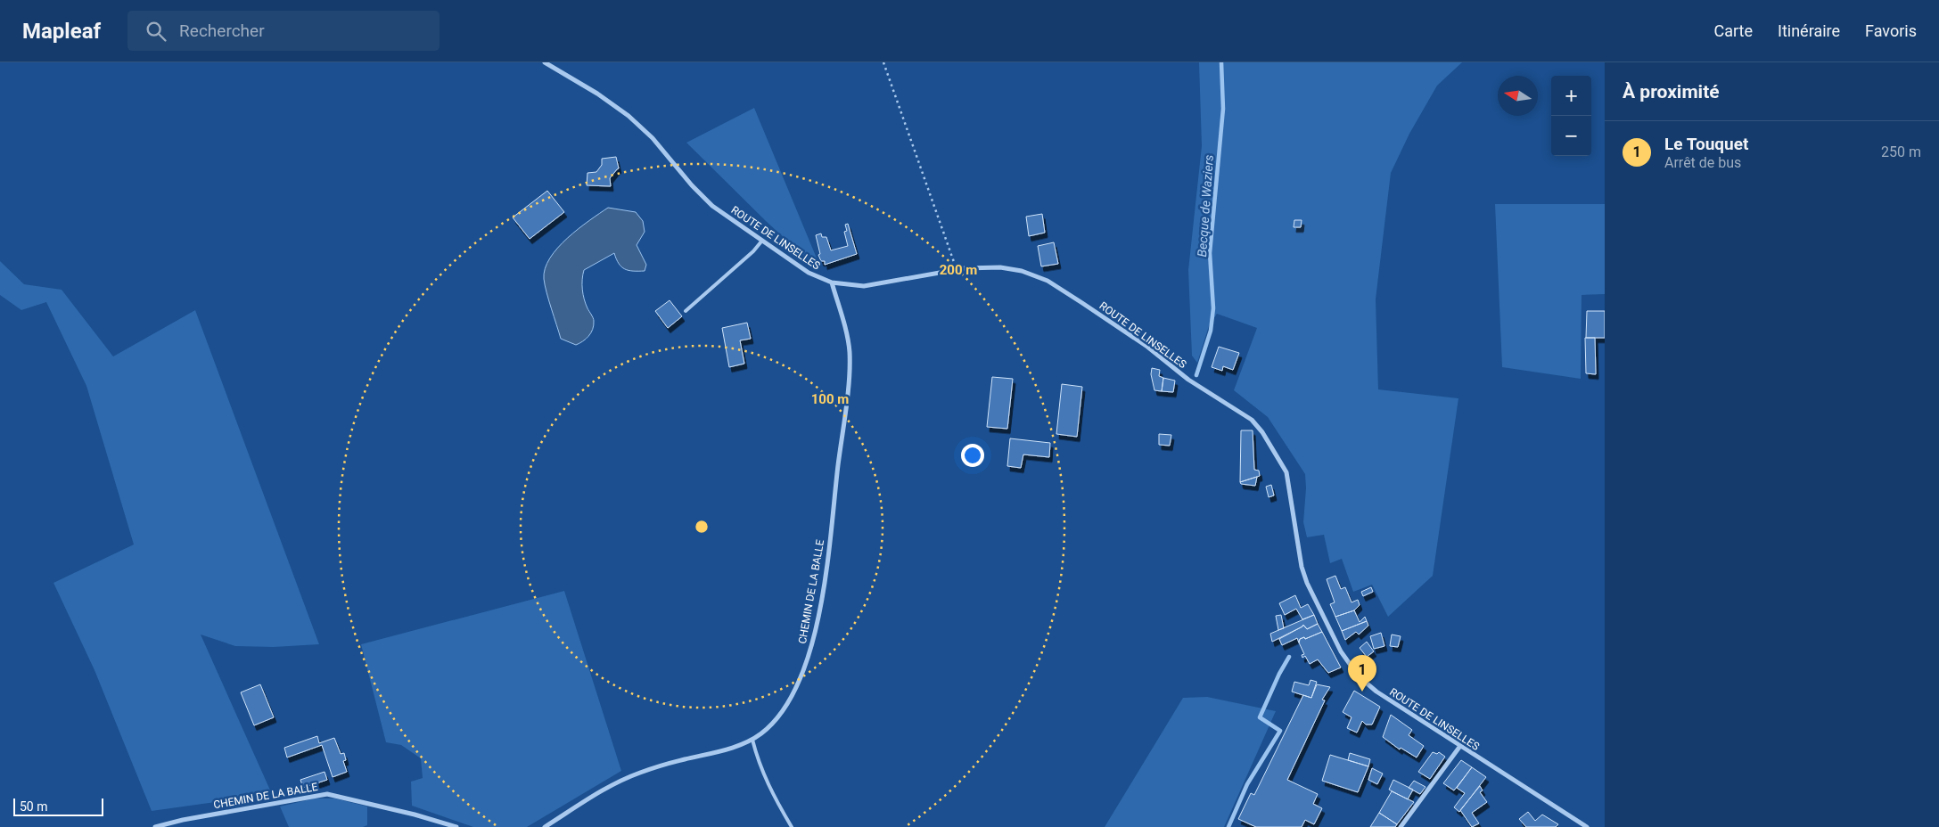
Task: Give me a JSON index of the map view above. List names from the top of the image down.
{
  "streets": {
    "street": ["ROUTE DE LINSELLES", "CHEMIN DE LA BALLE"]
  },
  "crossings": [
    ["ROUTE DE LINSELLES", "CHEMIN DE LA BALLE"]
  ],
  "water": ["Becque de Waziers"],
  "scale_bar": "50 m",
  "north": "left",
  "page": {
    "header": "Mapleaf",
    "search": "Rechercher",
    "nav": ["Carte", "Itinéraire", "Favoris"],
    "heading": "À proximité",
    "map_buttons": ["+", "−"],
    "list": [
      {
        "mark": "1",
        "name": "Le Touquet",
        "note": "Arrêt de bus",
        "value": "250 m"
      }
    ],
    "pins": "1",
    "scale": "50 m"
  },
  "rings": ["200 m", "100 m"]
}
